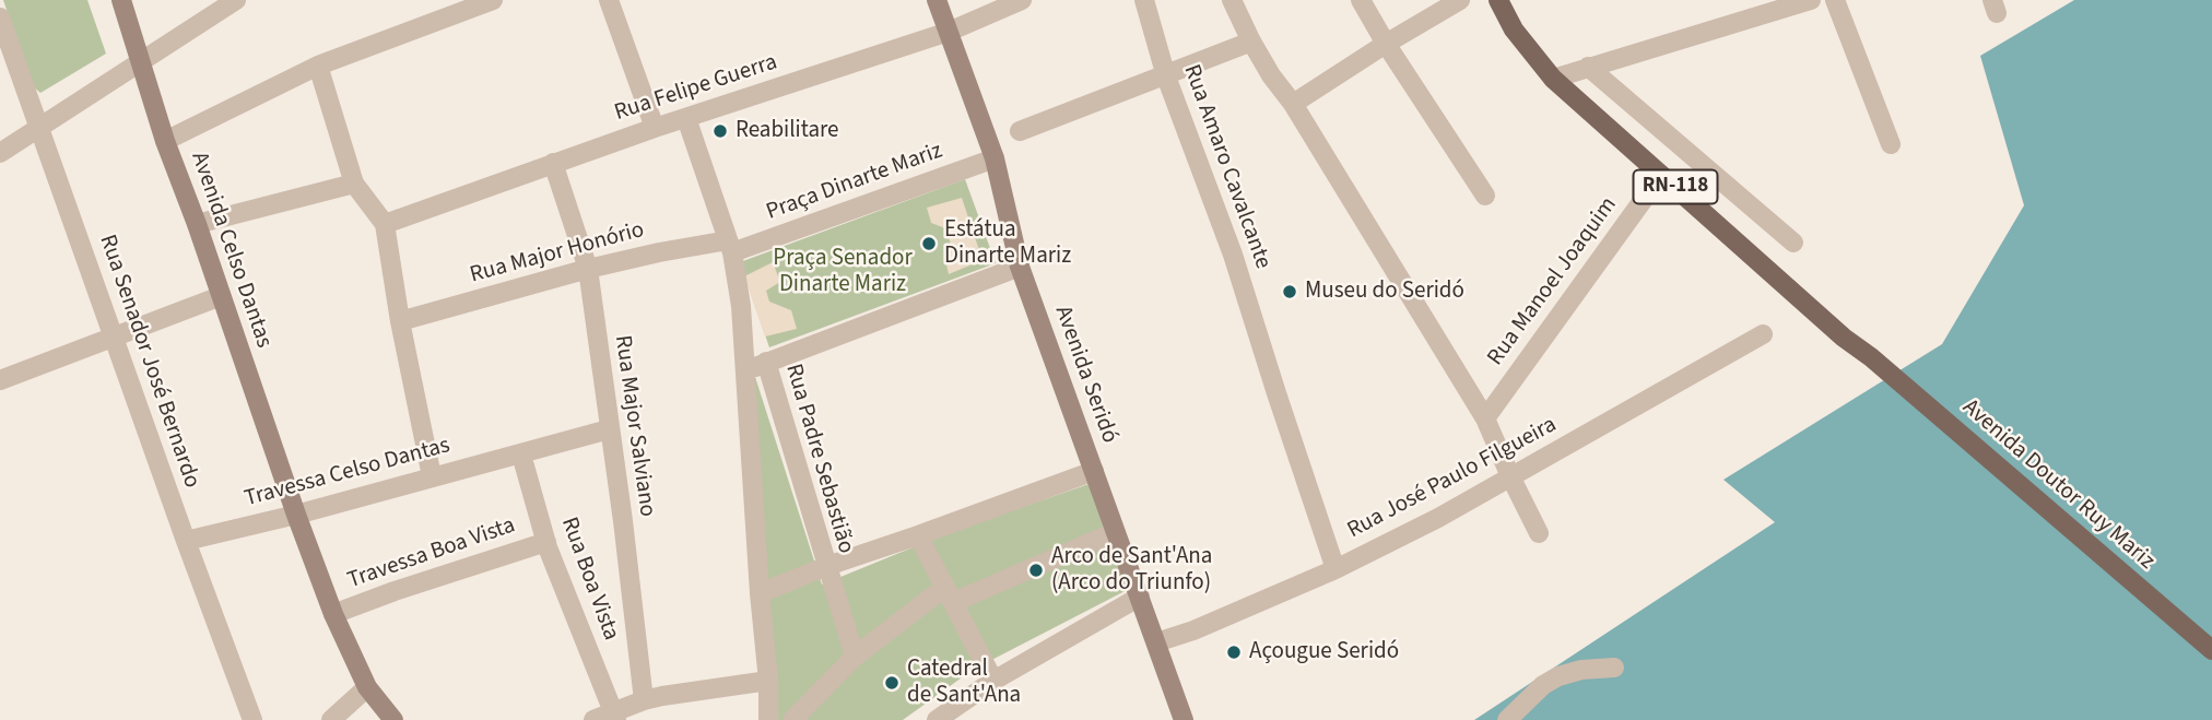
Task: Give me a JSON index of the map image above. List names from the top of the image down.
{
  "streets": {
    "main road": [
      "RN-118",
      "Avenida Celso Dantas",
      "Avenida Seridó",
      "Avenida Doutor Ruy Mariz"
    ],
    "street": [
      "Rua Felipe Guerra",
      "Rua Amaro Cavalcante",
      "Praça Dinarte Mariz",
      "Rua Major Honório",
      "Rua Manoel Joaquim",
      "Rua Senador José Bernardo",
      "Rua Major Salviano",
      "Rua Padre Sebastião",
      "Travessa Celso Dantas",
      "Rua José Paulo Filgueira",
      "Travessa Boa Vista",
      "Rua Boa Vista"
    ]
  },
  "crossings": [
    ["Rua Felipe Guerra", "Avenida Seridó"],
    ["Rua Felipe Guerra", "Rua Major Salviano"],
    ["Rua Felipe Guerra", "Rua Padre Sebastião"],
    ["Rua Amaro Cavalcante", "Rua José Paulo Filgueira"],
    ["Praça Dinarte Mariz", "Rua Major Honório"],
    ["Praça Dinarte Mariz", "Avenida Seridó"],
    ["Praça Dinarte Mariz", "Rua Padre Sebastião"],
    ["RN-118", "Rua Manoel Joaquim"],
    ["RN-118", "Avenida Doutor Ruy Mariz"],
    ["Avenida Celso Dantas", "Travessa Celso Dantas"],
    ["Avenida Celso Dantas", "Travessa Boa Vista"],
    ["Rua Major Honório", "Rua Major Salviano"],
    ["Rua Major Honório", "Rua Padre Sebastião"],
    ["Rua Manoel Joaquim", "Avenida Doutor Ruy Mariz"],
    ["Rua Senador José Bernardo", "Travessa Celso Dantas"],
    ["Avenida Seridó", "Rua José Paulo Filgueira"],
    ["Rua Major Salviano", "Travessa Celso Dantas"],
    ["Travessa Celso Dantas", "Rua Boa Vista"],
    ["Travessa Boa Vista", "Rua Boa Vista"]
  ],
  "parks": ["Praça Senador Dinarte Mariz"],
  "places": [
    "Reabilitare",
    "Estátua Dinarte Mariz",
    "Museu do Seridó",
    "Arco de Sant'Ana (Arco do Triunfo)",
    "Açougue Seridó",
    "Catedral de Sant'Ana"
  ]
}
